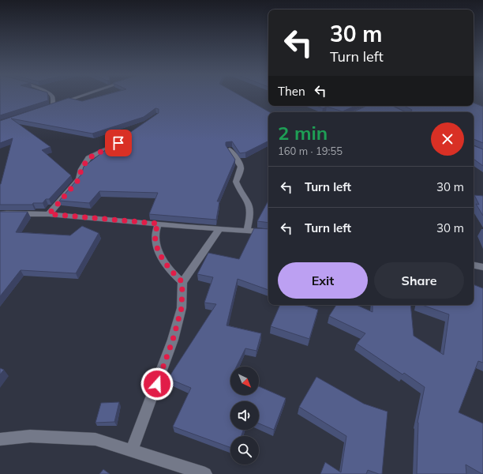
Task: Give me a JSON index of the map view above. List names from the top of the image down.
{
  "north": "bottom right",
  "page": {
    "turn": ["30 m", "Turn left"],
    "then": "Then",
    "heading": ["2 min", "160 m · 19:55"],
    "list": [
      {
        "name": "Turn left",
        "value": "30 m"
      },
      {
        "name": "Turn left",
        "value": "30 m"
      }
    ],
    "buttons": ["Exit", "Share"]
  }
}
